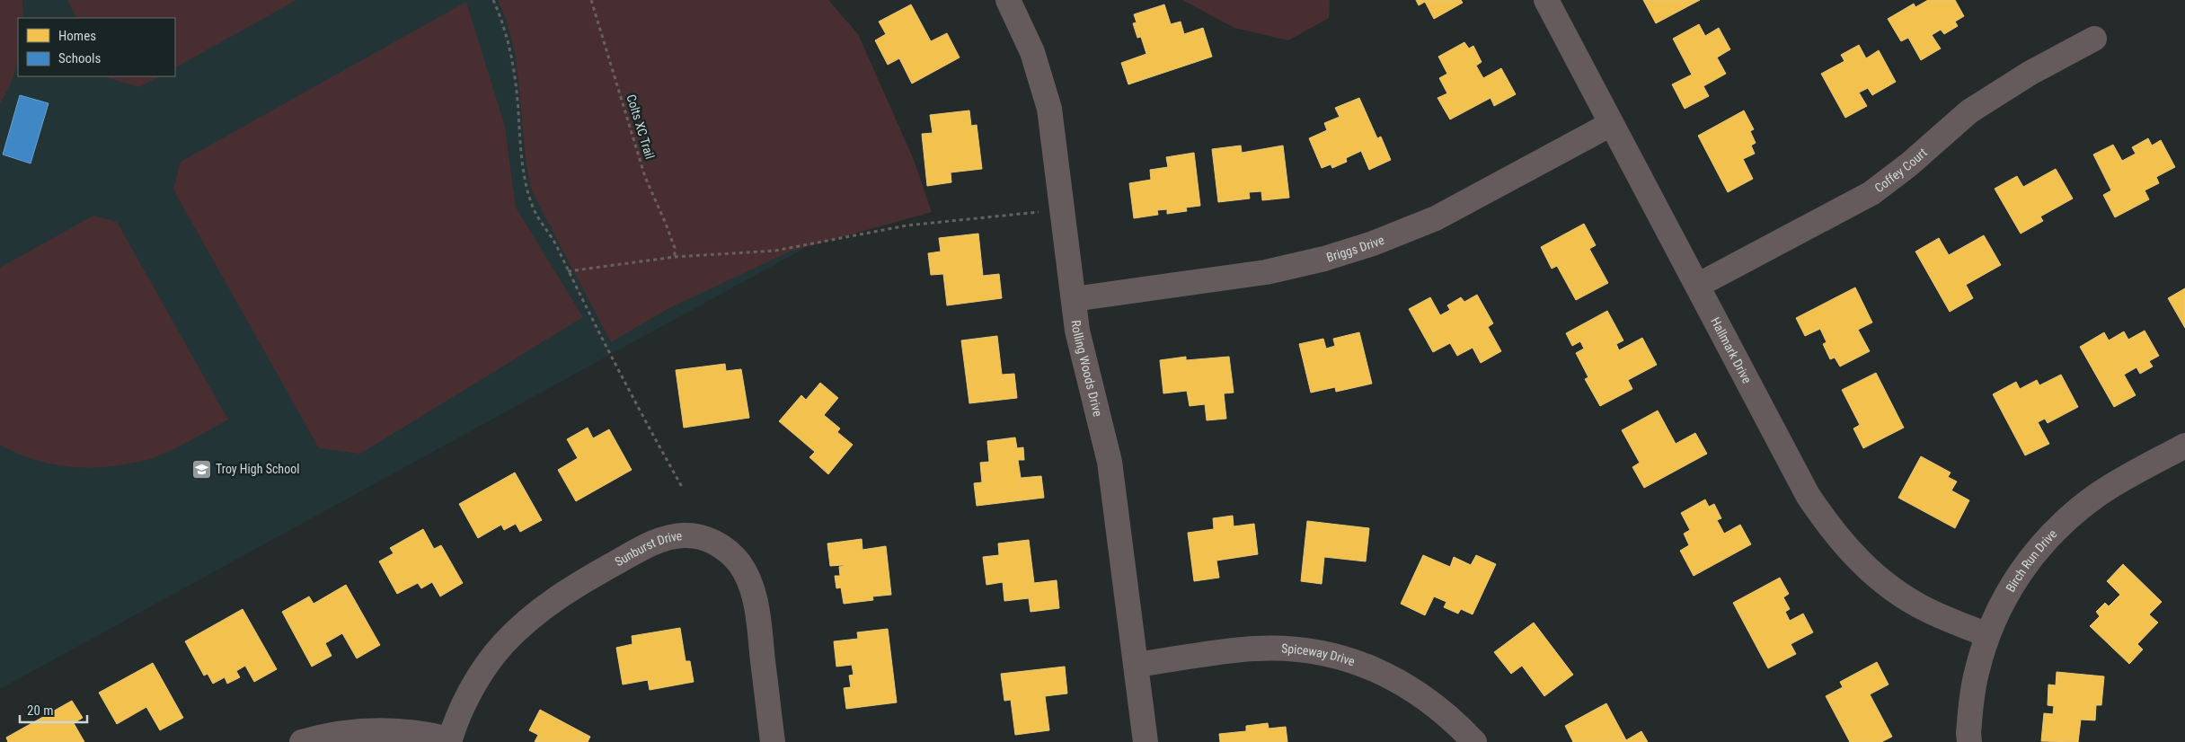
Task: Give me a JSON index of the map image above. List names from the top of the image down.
{
  "streets": {
    "street": [
      "Coffey Court",
      "Briggs Drive",
      "Hallmark Drive",
      "Rolling Woods Drive",
      "Sunburst Drive",
      "Birch Run Drive",
      "Spiceway Drive"
    ],
    "path": ["Colts XC Trail"]
  },
  "crossings": [
    ["Coffey Court", "Hallmark Drive"],
    ["Briggs Drive", "Hallmark Drive"],
    ["Briggs Drive", "Rolling Woods Drive"],
    ["Hallmark Drive", "Birch Run Drive"],
    ["Rolling Woods Drive", "Spiceway Drive"]
  ],
  "places": {
    "school or university": ["Troy High School"]
  },
  "legend": ["Homes", "Schools"],
  "scale_bar": "20 m"
}
